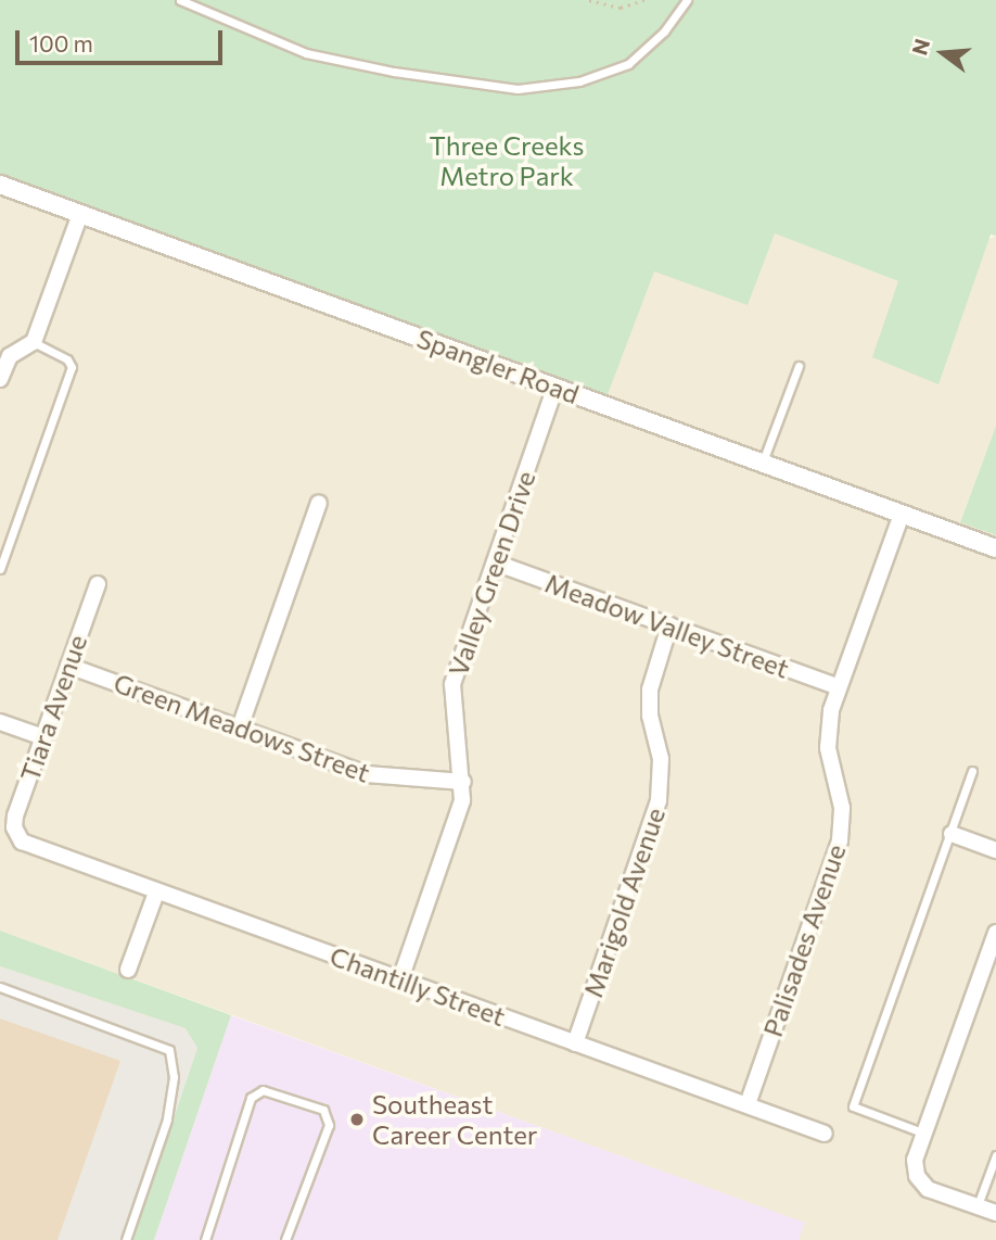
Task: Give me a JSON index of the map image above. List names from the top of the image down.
{
  "streets": {
    "street": [
      "Spangler Road",
      "Valley Green Drive",
      "Meadow Valley Street",
      "Tiara Avenue",
      "Green Meadows Street",
      "Marigold Avenue",
      "Palisades Avenue",
      "Chantilly Street"
    ]
  },
  "crossings": [
    ["Spangler Road", "Valley Green Drive"],
    ["Spangler Road", "Palisades Avenue"],
    ["Valley Green Drive", "Meadow Valley Street"],
    ["Valley Green Drive", "Green Meadows Street"],
    ["Valley Green Drive", "Chantilly Street"],
    ["Meadow Valley Street", "Marigold Avenue"],
    ["Meadow Valley Street", "Palisades Avenue"],
    ["Tiara Avenue", "Green Meadows Street"],
    ["Tiara Avenue", "Chantilly Street"],
    ["Marigold Avenue", "Chantilly Street"],
    ["Palisades Avenue", "Chantilly Street"]
  ],
  "parks": ["Three Creeks Metro Park"],
  "places": ["Southeast Career Center"],
  "scale_bar": "100 m",
  "north": "left"
}
